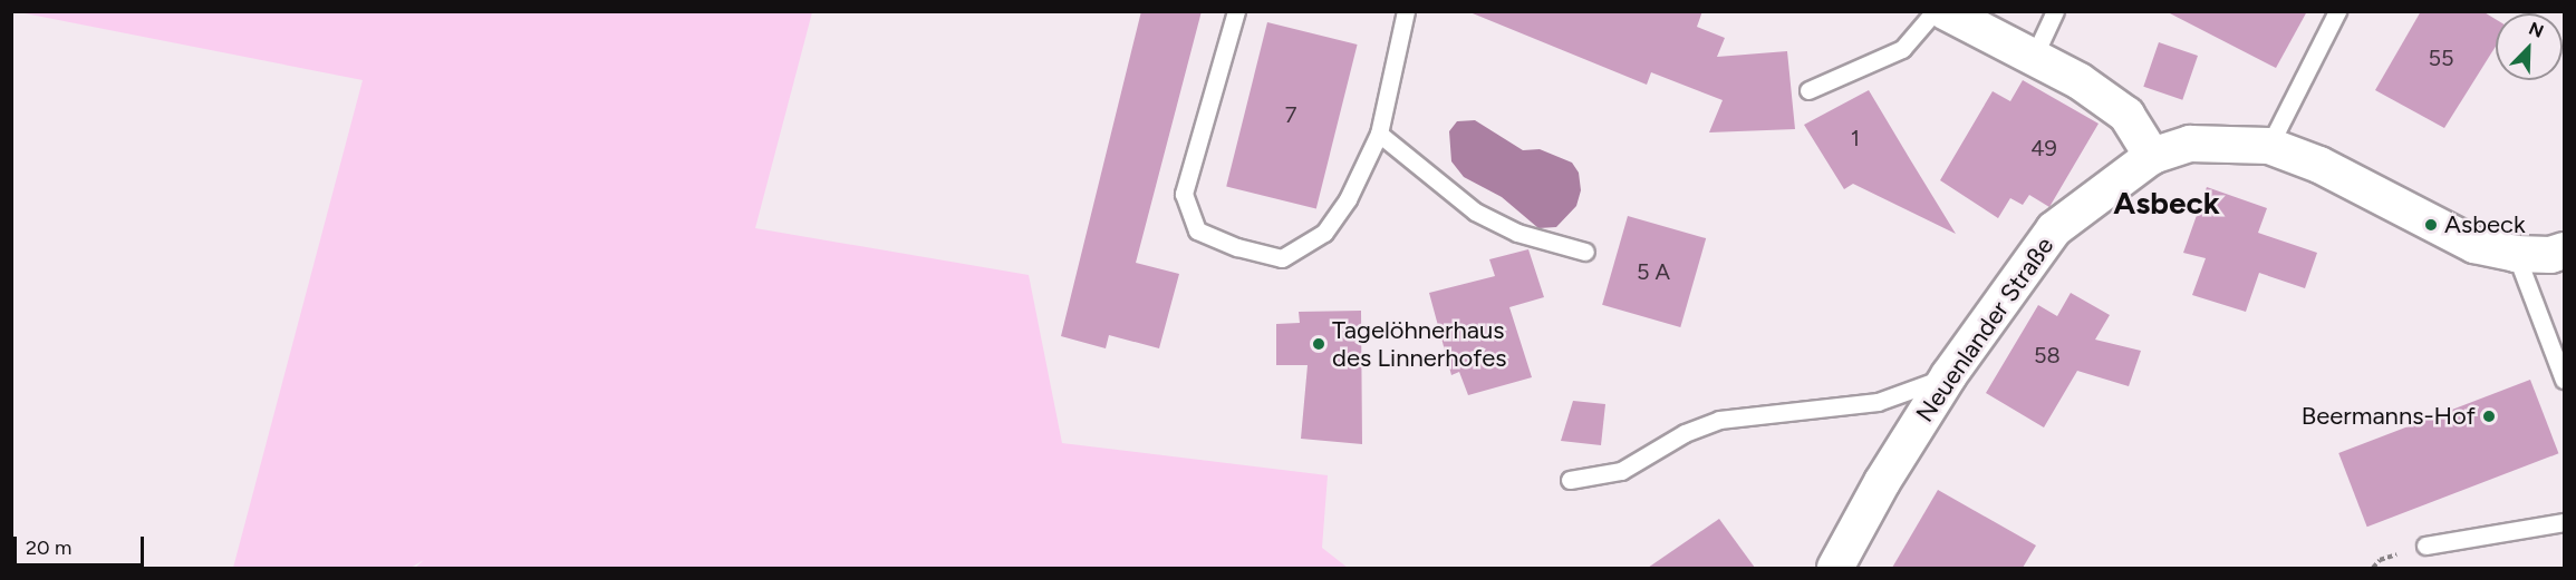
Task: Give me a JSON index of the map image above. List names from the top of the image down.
{
  "streets": {
    "street": ["Neuenlander Straße"]
  },
  "districts": ["Asbeck"],
  "places": ["Asbeck", "Tagelöhnerhaus des Linnerhofes", "Beermanns-Hof"],
  "house_numbers": [
    "55",
    "7",
    "1",
    "49",
    "5 A",
    "58"
  ],
  "scale_bar": "20 m",
  "north": "top right"
}
